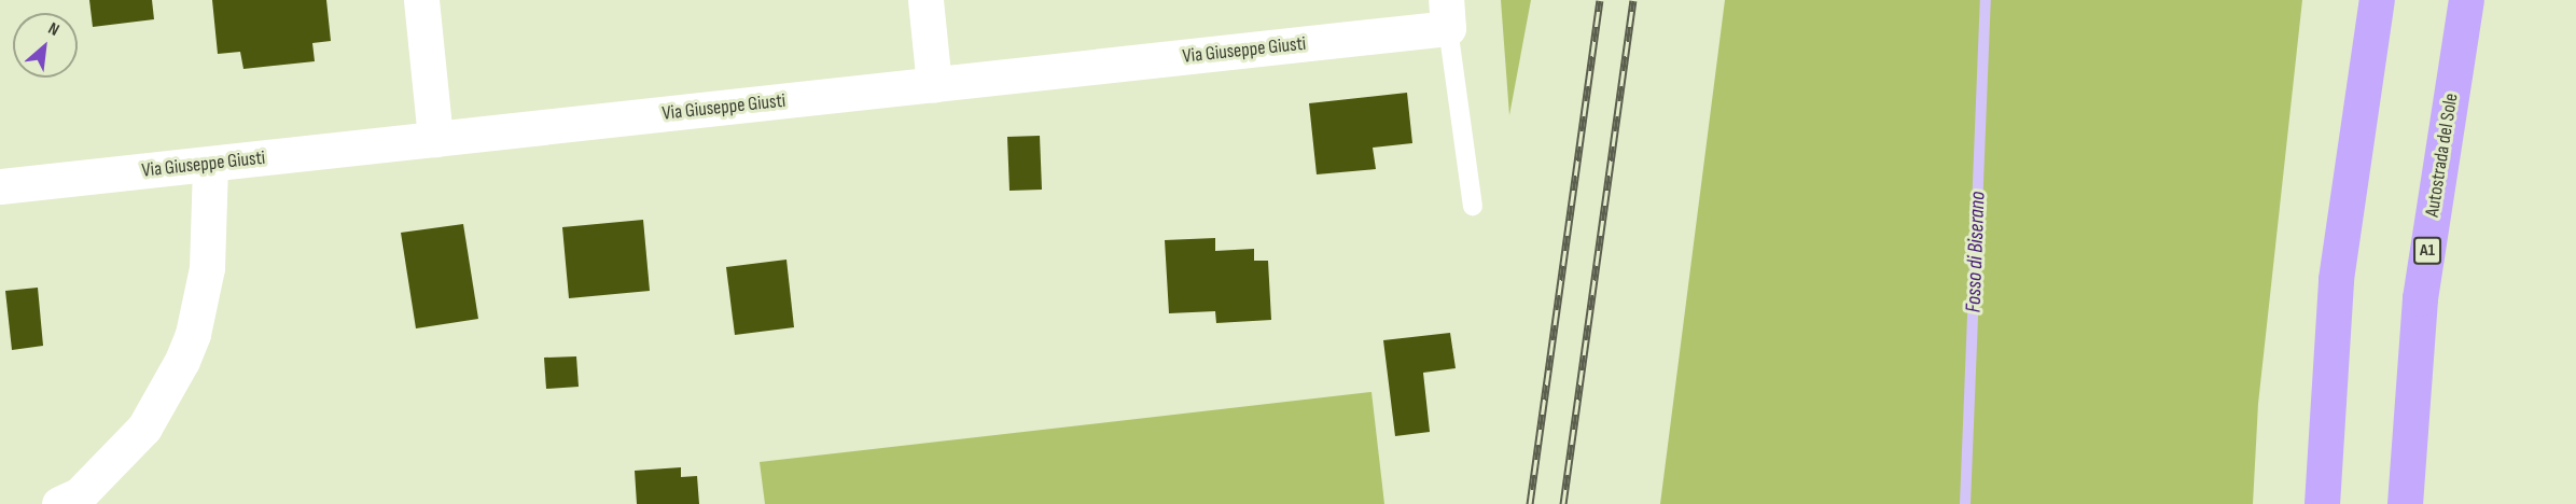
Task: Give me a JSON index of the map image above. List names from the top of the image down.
{
  "streets": {
    "highway": ["Autostrada del Sole", "A1"],
    "street": ["Via Giuseppe Giusti"]
  },
  "water": ["Fosso di Biserano"],
  "north": "top right"
}
